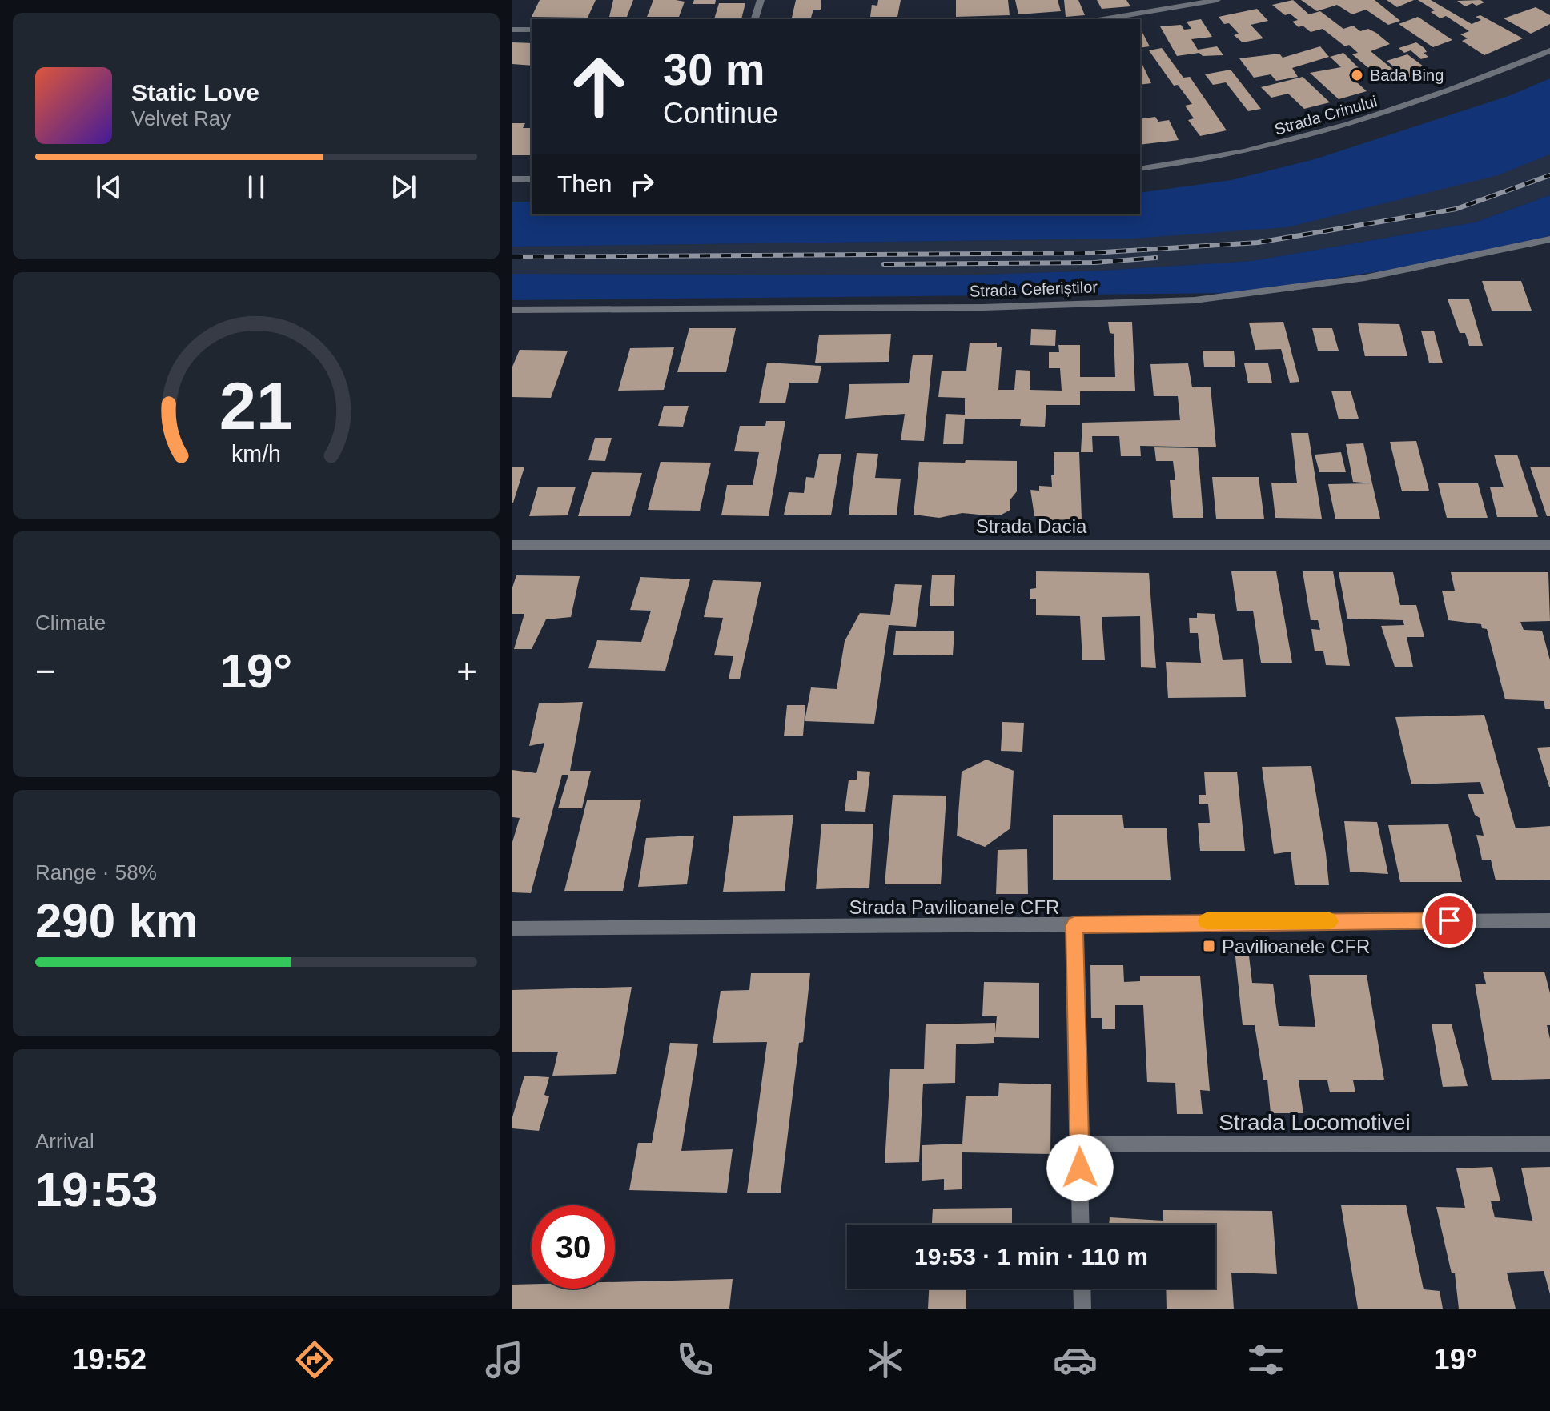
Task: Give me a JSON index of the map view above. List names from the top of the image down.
{
  "streets": {
    "street": [
      "Strada Crinului",
      "Strada Ceferiștilor",
      "Strada Dacia",
      "Strada Pavilioanele CFR",
      "Strada Locomotivei"
    ]
  },
  "places": {
    "other": ["Bada Bing"],
    "transit": ["Pavilioanele CFR"]
  },
  "page": {
    "turn": ["30 m", "Continue"],
    "song": ["Static Love", "Velvet Ray"],
    "then": "Then",
    "tile": [
      "Climate",
      ["Range · 58%", "290 km"],
      ["Arrival", "19:53"]
    ],
    "heat": ["−", "19°", "+"],
    "limit": "30",
    "trip": "19:53 · 1 min · 110 m",
    "tabs": ["19:52", "19°"],
    "gauge": ["21", "km/h"]
  }
}
